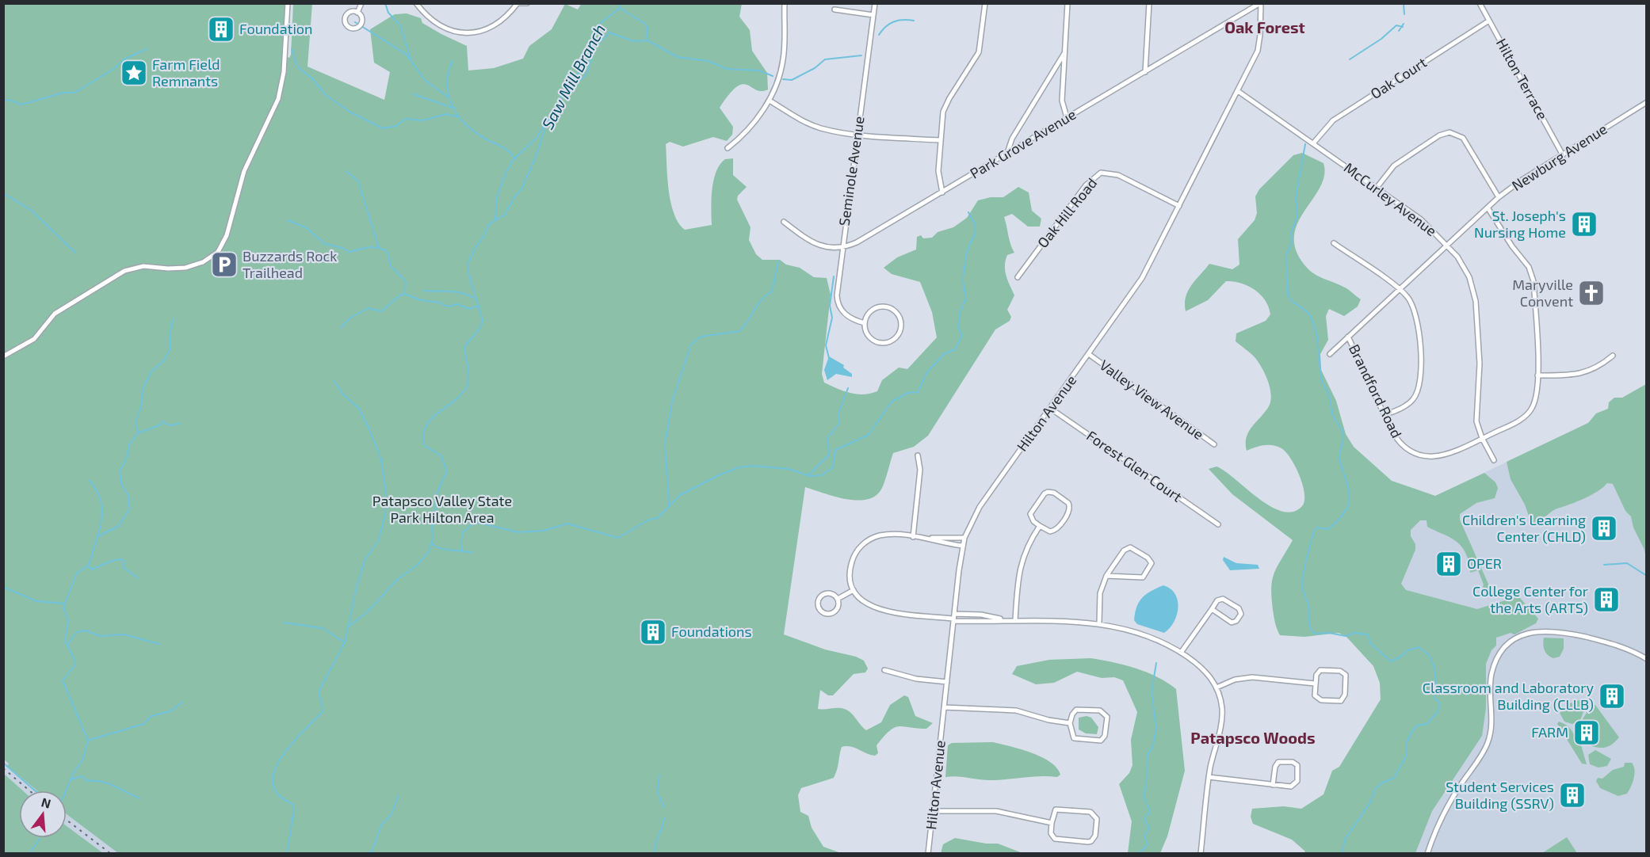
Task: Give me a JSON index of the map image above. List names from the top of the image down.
{
  "streets": {
    "street": [
      "Oak Court",
      "Hilton Terrace",
      "Park Grove Avenue",
      "Newburg Avenue",
      "Seminole Avenue",
      "McCurley Avenue",
      "Oak Hill Road",
      "Brandford Road",
      "Valley View Avenue",
      "Hilton Avenue",
      "Forest Glen Court"
    ]
  },
  "crossings": [
    ["Oak Court", "Hilton Terrace"],
    ["Oak Court", "McCurley Avenue"],
    ["Hilton Terrace", "Newburg Avenue"],
    ["Park Grove Avenue", "Seminole Avenue"],
    ["Park Grove Avenue", "Hilton Avenue"],
    ["Newburg Avenue", "McCurley Avenue"],
    ["Newburg Avenue", "Brandford Road"],
    ["McCurley Avenue", "Brandford Road"],
    ["McCurley Avenue", "Hilton Avenue"],
    ["Oak Hill Road", "Hilton Avenue"],
    ["Valley View Avenue", "Hilton Avenue"],
    ["Hilton Avenue", "Forest Glen Court"]
  ],
  "districts": ["Oak Forest", "Patapsco Woods"],
  "water": ["Saw Mill Branch"],
  "parks": ["Patapsco Valley State Park Hilton Area"],
  "places": {
    "building": [
      "Foundation",
      "St. Joseph's Nursing Home",
      "Children's Learning Center (CHLD)",
      "OPER",
      "College Center for the Arts (ARTS)",
      "Foundations",
      "Classroom and Laboratory Building (CLLB)",
      "FARM",
      "Student Services Building (SSRV)"
    ],
    "place": ["Farm Field Remnants"],
    "parking": ["Buzzards Rock Trailhead"],
    "church": ["Maryville Convent"]
  },
  "north": "top"
}
